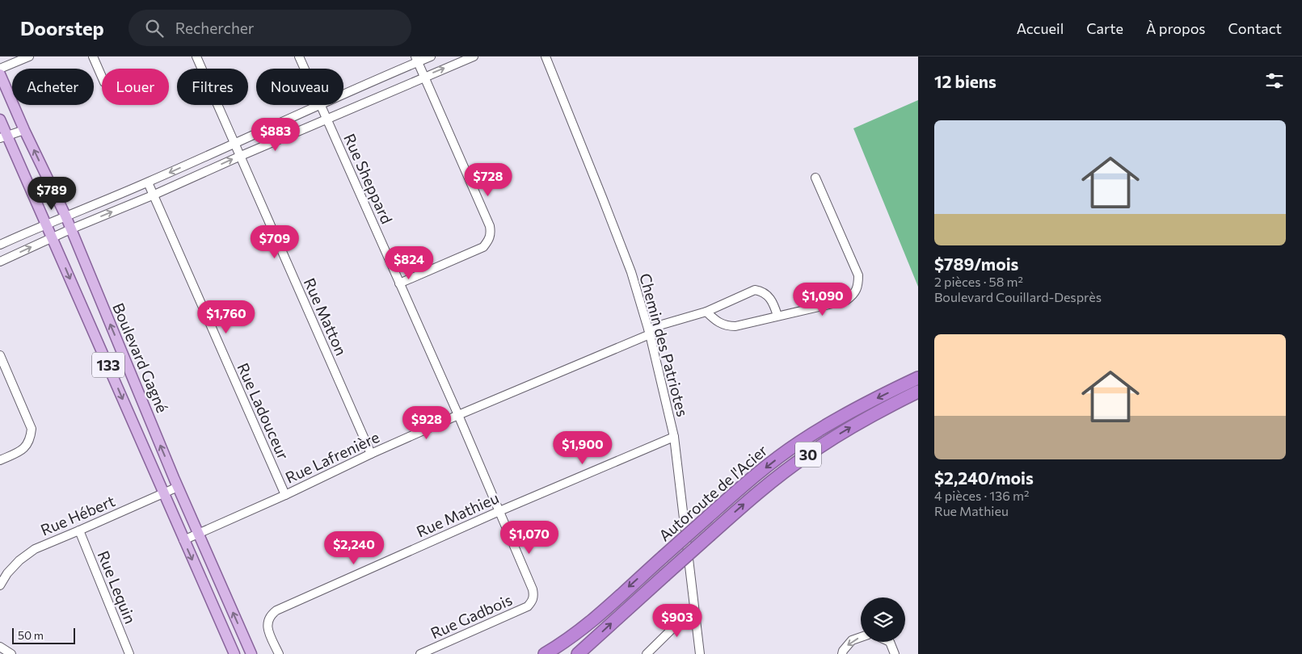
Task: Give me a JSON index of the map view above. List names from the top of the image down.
{
  "streets": {
    "highway": ["30", "Autoroute de l'Acier"],
    "main road": ["Boulevard Gagné", "133"],
    "street": [
      "Rue Sheppard",
      "Rue Matton",
      "Chemin des Patriotes",
      "Rue Ladouceur",
      "Rue Lafrenière",
      "Rue Mathieu",
      "Rue Hébert",
      "Rue Lequin",
      "Rue Gadbois"
    ]
  },
  "crossings": [
    ["Rue Sheppard", "Rue Lafrenière"],
    ["Rue Sheppard", "Rue Mathieu"],
    ["Rue Sheppard", "Rue Gadbois"],
    ["Rue Matton", "Rue Lafrenière"],
    ["Chemin des Patriotes", "Rue Lafrenière"],
    ["Chemin des Patriotes", "Rue Mathieu"],
    ["Boulevard Gagné", "Rue Lafrenière"],
    ["Boulevard Gagné", "Rue Hébert"],
    ["133", "Rue Lafrenière"],
    ["133", "Rue Hébert"],
    ["Rue Ladouceur", "Rue Lafrenière"],
    ["Rue Hébert", "Rue Lequin"]
  ],
  "scale_bar": "50 m",
  "page": {
    "header": "Doorstep",
    "search": "Rechercher",
    "nav": [
      "Accueil",
      "Carte",
      "À propos",
      "Contact"
    ],
    "heading": "12 biens",
    "chip": [
      "Acheter",
      "Louer",
      "Filtres",
      "Nouveau"
    ],
    "list": [
      {
        "name": "$789/mois",
        "note": "2 pièces · 58 m² · Boulevard Couillard-Desprès"
      },
      {
        "name": "$2,240/mois",
        "note": "4 pièces · 136 m² · Rue Mathieu"
      }
    ],
    "price": [
      "$883",
      "$728",
      "$789",
      "$709",
      "$824",
      "$1,090",
      "$1,760",
      "$928",
      "$1,900",
      "$1,070",
      "$2,240",
      "$903"
    ],
    "scale": "50 m"
  }
}
